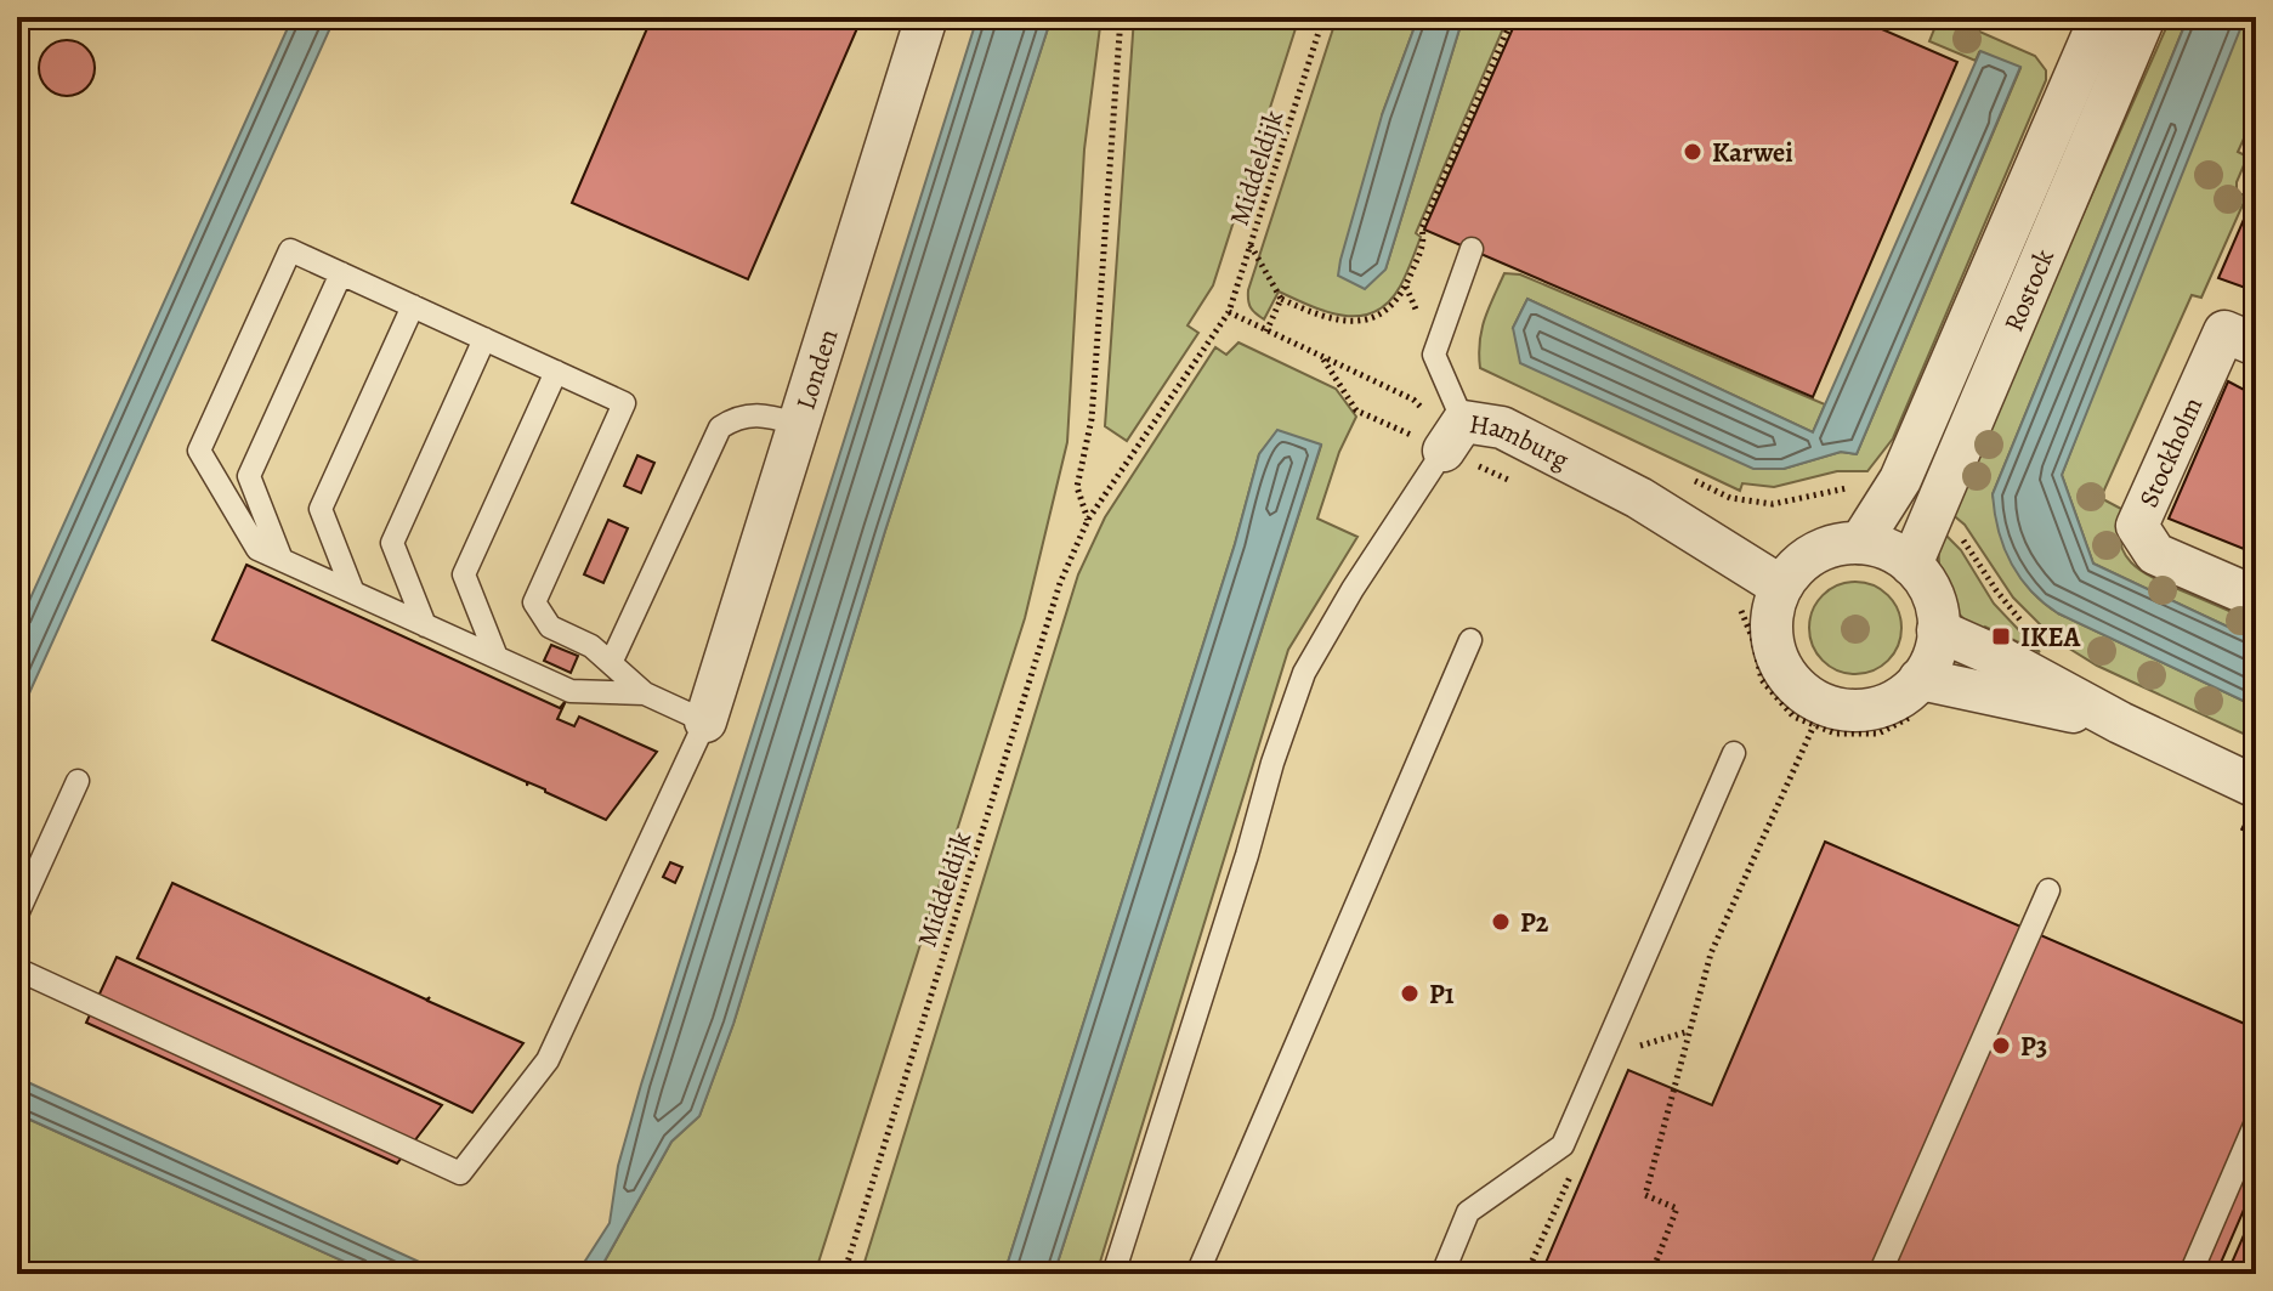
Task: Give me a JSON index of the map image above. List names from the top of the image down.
{
  "streets": {
    "street": [
      "Rostock",
      "Londen",
      "Hamburg",
      "Stockholm"
    ],
    "path": ["Middeldijk"]
  },
  "crossings": [
    ["Middeldijk", "Hamburg"],
    ["Rostock", "Hamburg"]
  ],
  "places": {
    "other": [
      "Karwei",
      "P2",
      "P1",
      "P3"
    ],
    "transit": ["IKEA"]
  }
}
